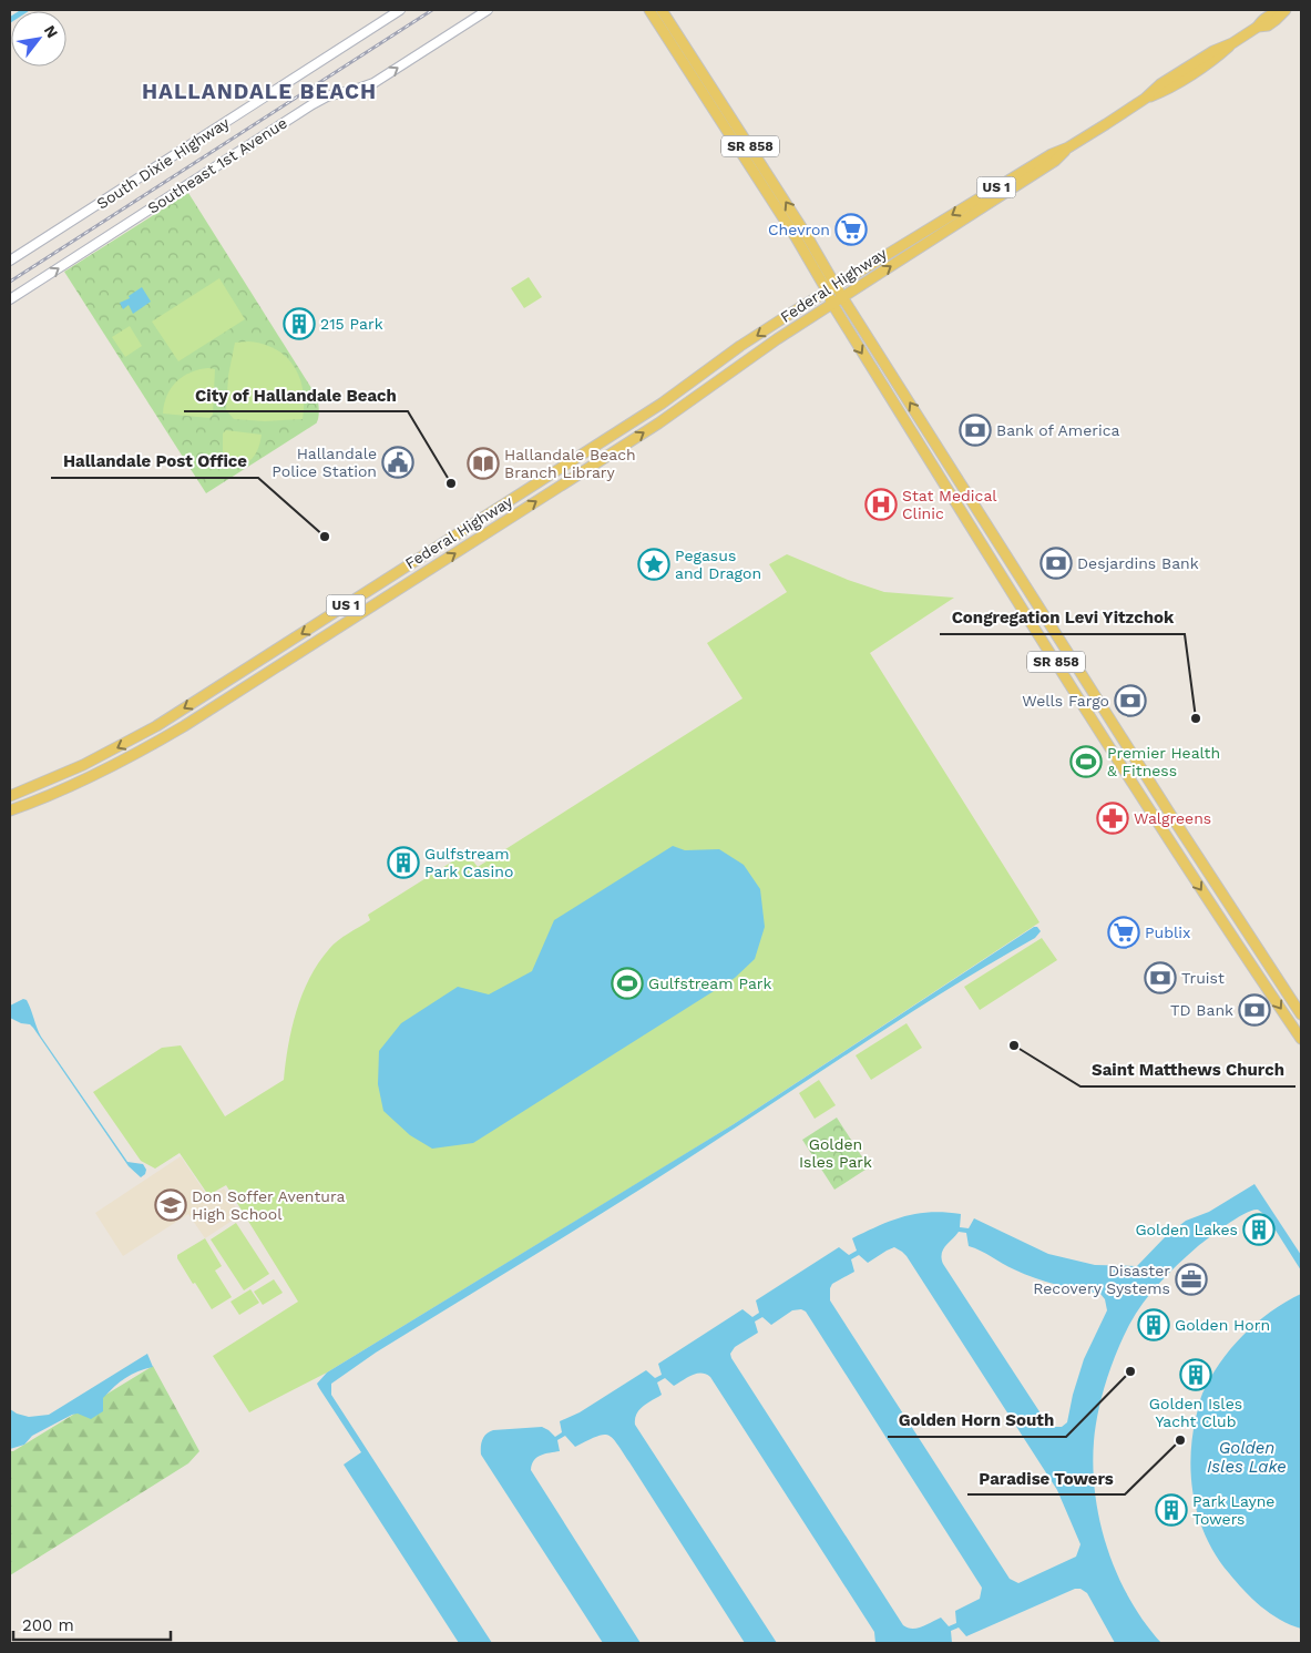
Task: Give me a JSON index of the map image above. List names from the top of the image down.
{
  "streets": {
    "main road": [
      "SR 858",
      "South Dixie Highway",
      "Southeast 1st Avenue",
      "US 1",
      "Federal Highway"
    ]
  },
  "crossings": [
    ["SR 858", "Federal Highway"]
  ],
  "one_way": ["Southeast 1st Avenue"],
  "districts": ["HALLANDALE BEACH"],
  "water": ["Golden Isles Lake"],
  "parks": ["Golden Isles Park"],
  "places": {
    "supermarket": ["Chevron", "Publix"],
    "building": [
      "215 Park",
      "Gulfstream Park Casino",
      "Golden Lakes",
      "Golden Horn",
      "Golden Isles Yacht Club",
      "Park Layne Towers"
    ],
    "bank": [
      "Bank of America",
      "Desjardins Bank",
      "Wells Fargo",
      "Truist",
      "TD Bank"
    ],
    "public building": ["Hallandale Police Station"],
    "library": ["Hallandale Beach Branch Library"],
    "other": [
      "City of Hallandale Beach",
      "Hallandale Post Office",
      "Congregation Levi Yitzchok",
      "Saint Matthews Church",
      "Golden Horn South",
      "Paradise Towers"
    ],
    "hospital": ["Stat Medical Clinic"],
    "place": ["Pegasus and Dragon"],
    "sports": ["Premier Health & Fitness", "Gulfstream Park"],
    "pharmacy": ["Walgreens"],
    "school or university": ["Don Soffer Aventura High School"],
    "office": ["Disaster Recovery Systems"]
  },
  "scale_bar": "200 m",
  "north": "top right"
}
